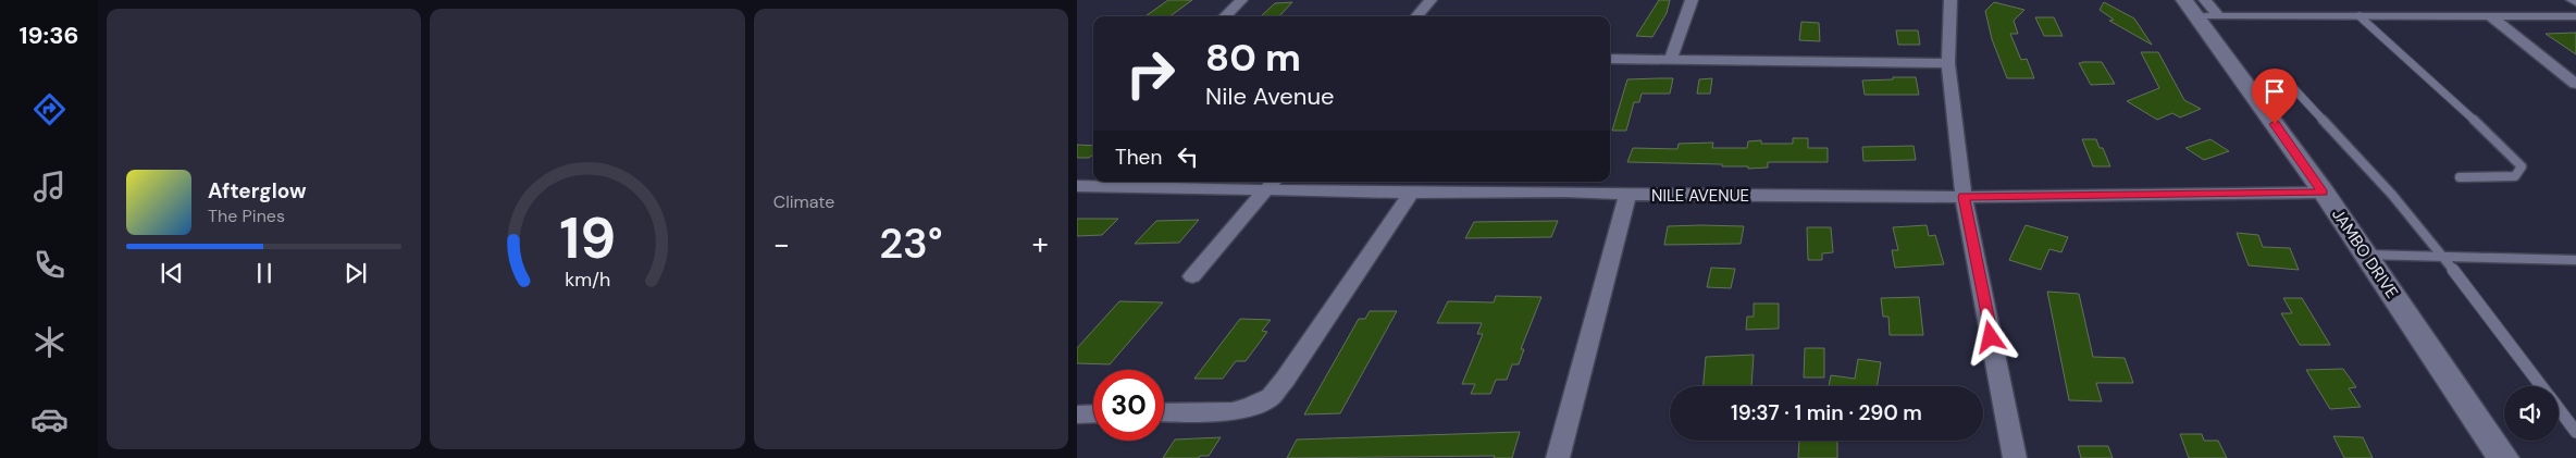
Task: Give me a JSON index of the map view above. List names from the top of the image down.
{
  "streets": {
    "main road": ["JAMBO DRIVE"],
    "street": ["NILE AVENUE"]
  },
  "crossings": [
    ["NILE AVENUE", "JAMBO DRIVE"]
  ],
  "page": {
    "tabs": "19:36",
    "tile": "Climate",
    "turn": ["80 m", "Nile Avenue"],
    "then": "Then",
    "song": ["Afterglow", "The Pines"],
    "heat": ["−", "23°", "+"],
    "limit": "30",
    "trip": "19:37 · 1 min · 290 m",
    "gauge": ["19", "km/h"]
  }
}
